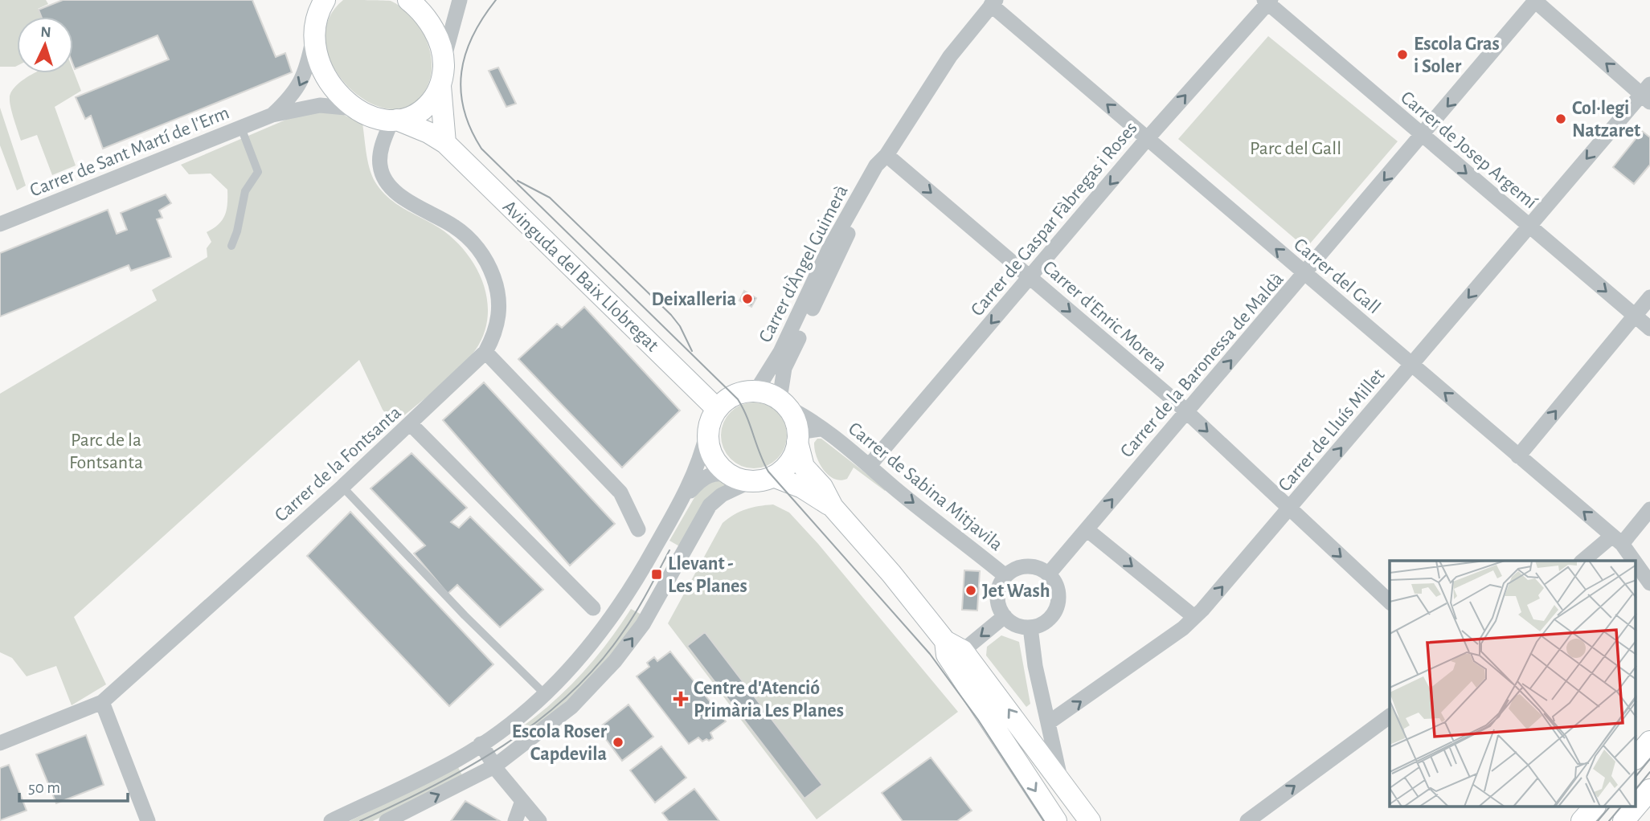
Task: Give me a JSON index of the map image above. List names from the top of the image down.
{
  "streets": {
    "street": [
      "Carrer de Josep Argemí",
      "Carrer de Sant Martí de l'Erm",
      "Carrer de Gaspar Fàbregas i Roses",
      "Carrer d'Àngel Guimerà",
      "Avinguda del Baix Llobregat",
      "Carrer del Gall",
      "Carrer d'Enric Morera",
      "Carrer de la Baronessa de Maldà",
      "Carrer de Lluís Millet",
      "Carrer de la Fontsanta",
      "Carrer de Sabina Mitjavila"
    ]
  },
  "crossings": [
    ["Carrer de Josep Argemí", "Carrer de Gaspar Fàbregas i Roses"],
    ["Carrer de Josep Argemí", "Carrer de la Baronessa de Maldà"],
    ["Carrer de Josep Argemí", "Carrer de Lluís Millet"],
    ["Carrer de Sant Martí de l'Erm", "Avinguda del Baix Llobregat"],
    ["Carrer de Sant Martí de l'Erm", "Carrer de la Fontsanta"],
    ["Carrer de Gaspar Fàbregas i Roses", "Carrer del Gall"],
    ["Carrer de Gaspar Fàbregas i Roses", "Carrer d'Enric Morera"],
    ["Carrer de Gaspar Fàbregas i Roses", "Carrer de Sabina Mitjavila"],
    ["Carrer d'Àngel Guimerà", "Avinguda del Baix Llobregat"],
    ["Carrer d'Àngel Guimerà", "Carrer del Gall"],
    ["Carrer d'Àngel Guimerà", "Carrer d'Enric Morera"],
    ["Carrer d'Àngel Guimerà", "Carrer de Sabina Mitjavila"],
    ["Avinguda del Baix Llobregat", "Carrer de la Fontsanta"],
    ["Avinguda del Baix Llobregat", "Carrer de Sabina Mitjavila"],
    ["Carrer del Gall", "Carrer de la Baronessa de Maldà"],
    ["Carrer del Gall", "Carrer de Lluís Millet"],
    ["Carrer d'Enric Morera", "Carrer de la Baronessa de Maldà"],
    ["Carrer d'Enric Morera", "Carrer de Lluís Millet"],
    ["Carrer de la Baronessa de Maldà", "Carrer de Sabina Mitjavila"]
  ],
  "one_way": ["Carrer de Josep Argemí", "Carrer del Gall", "Carrer d'Enric Morera"],
  "parks": ["Parc del Gall", "Parc de la Fontsanta"],
  "places": {
    "other": [
      "Escola Gras i Soler",
      "Col·legi Natzaret",
      "Deixalleria",
      "Jet Wash",
      "Escola Roser Capdevila"
    ],
    "transit": ["Llevant - Les Planes"],
    "health": ["Centre d'Atenció Primària Les Planes"]
  },
  "scale_bar": "50 m",
  "north": "top"
}
